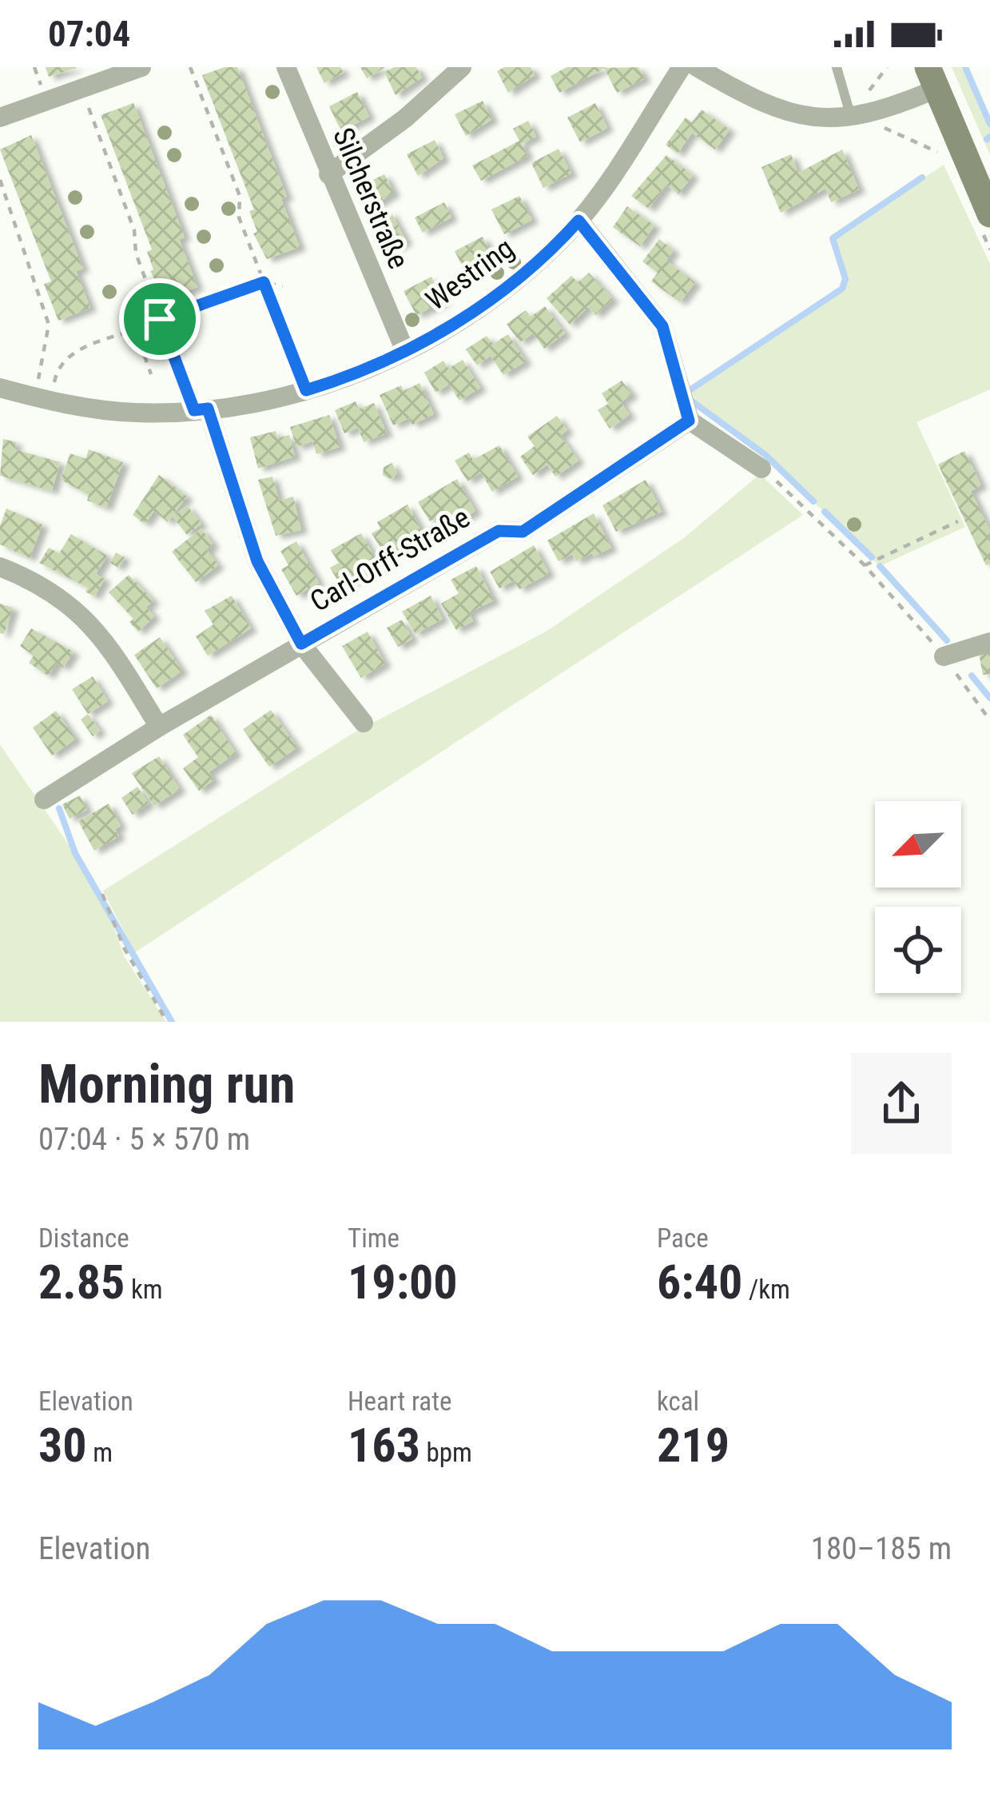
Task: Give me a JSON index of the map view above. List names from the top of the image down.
{
  "streets": {
    "street": ["Silcherstraße", "Westring", "Carl-Orff-Straße"]
  },
  "crossings": [
    ["Silcherstraße", "Westring"]
  ],
  "north": "bottom left",
  "page": {
    "status": "07:04",
    "heading": ["Morning run", "07:04 · 5 × 570 m"],
    "stats": [
      ["Distance", "2.85 km"],
      ["Time", "19:00"],
      ["Pace", "6:40 /km"],
      ["Elevation", "30 m"],
      ["Heart rate", "163 bpm"],
      ["kcal", "219"]
    ],
    "chart": ["Elevation", "180–185 m"]
  }
}
